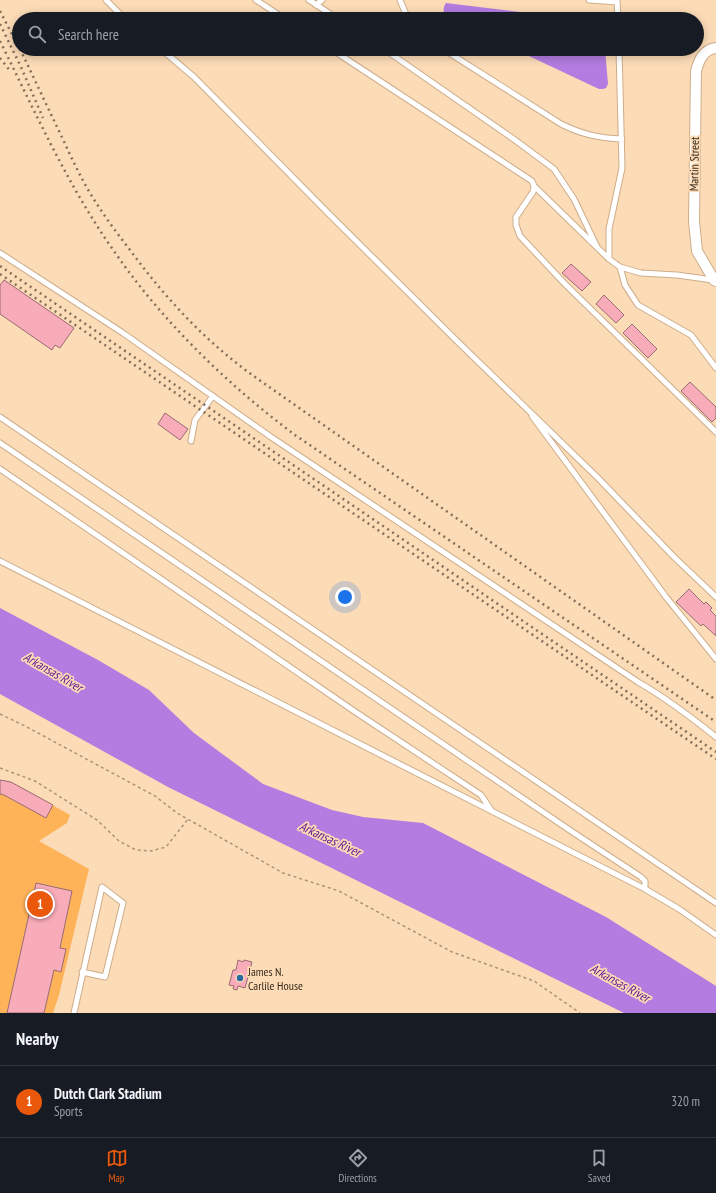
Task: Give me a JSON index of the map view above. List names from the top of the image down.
{
  "streets": {
    "street": ["Martin Street"]
  },
  "water": ["Arkansas River"],
  "places": ["James N. Carlile House"],
  "page": {
    "search": "Search here",
    "pins": "1",
    "heading": "Nearby",
    "list": [
      {
        "mark": "1",
        "name": "Dutch Clark Stadium",
        "note": "Sports",
        "value": "320 m"
      }
    ],
    "nav": ["Map", "Directions", "Saved"]
  }
}
